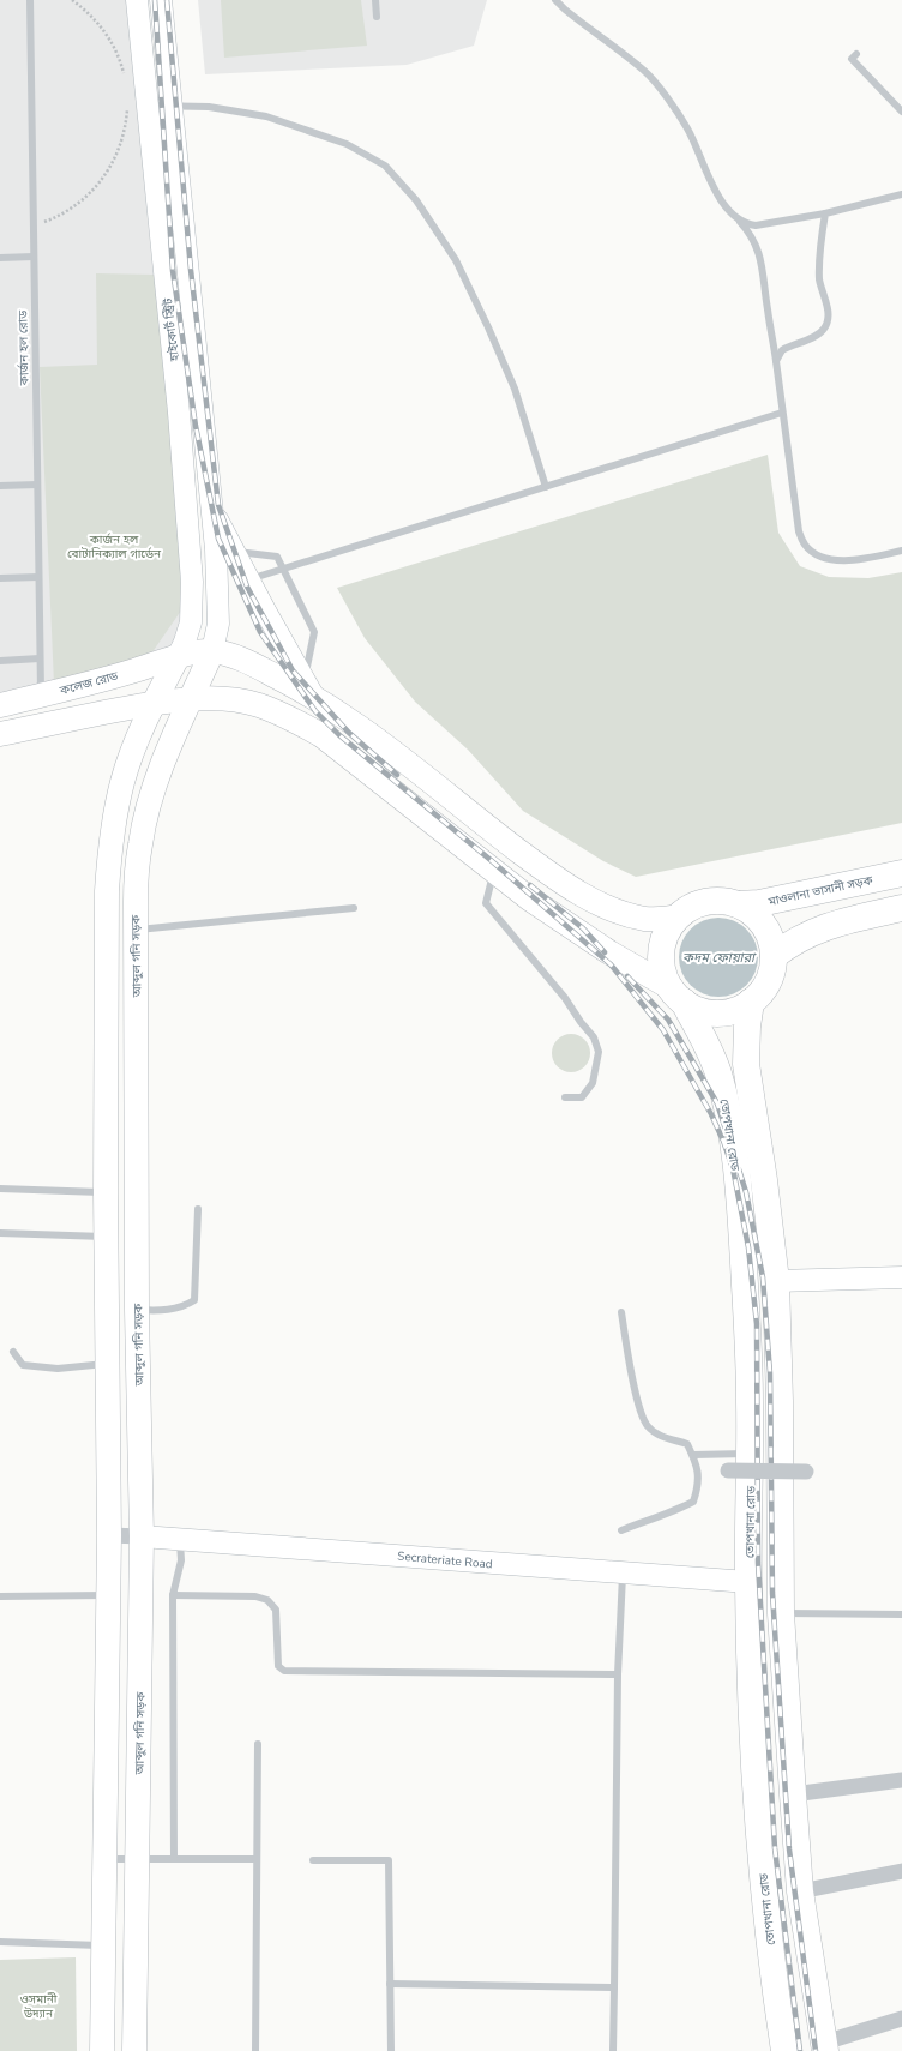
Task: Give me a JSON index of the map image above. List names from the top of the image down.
{
  "streets": {
    "highway": ["মাওলানা ভাসানী সড়ক", "তোপখানা রোড"],
    "main road": [
      "হাইকোর্ট স্ট্রিট",
      "কলেজ রোড",
      "আব্দুল গনি সড়ক",
      "Secrateriate Road"
    ],
    "lane": ["কার্জন হল রোড"]
  },
  "crossings": [
    ["হাইকোর্ট স্ট্রিট", "কলেজ রোড"],
    ["হাইকোর্ট স্ট্রিট", "আব্দুল গনি সড়ক"],
    ["কার্জন হল রোড", "কলেজ রোড"],
    ["কলেজ রোড", "আব্দুল গনি সড়ক"],
    ["মাওলানা ভাসানী সড়ক", "তোপখানা রোড"],
    ["আব্দুল গনি সড়ক", "Secrateriate Road"],
    ["তোপখানা রোড", "Secrateriate Road"]
  ],
  "water": ["কদম ফোয়ারা"],
  "parks": ["কার্জন হল বোটানিক্যাল গার্ডেন", "ওসমানী উদ্যান"]
}
